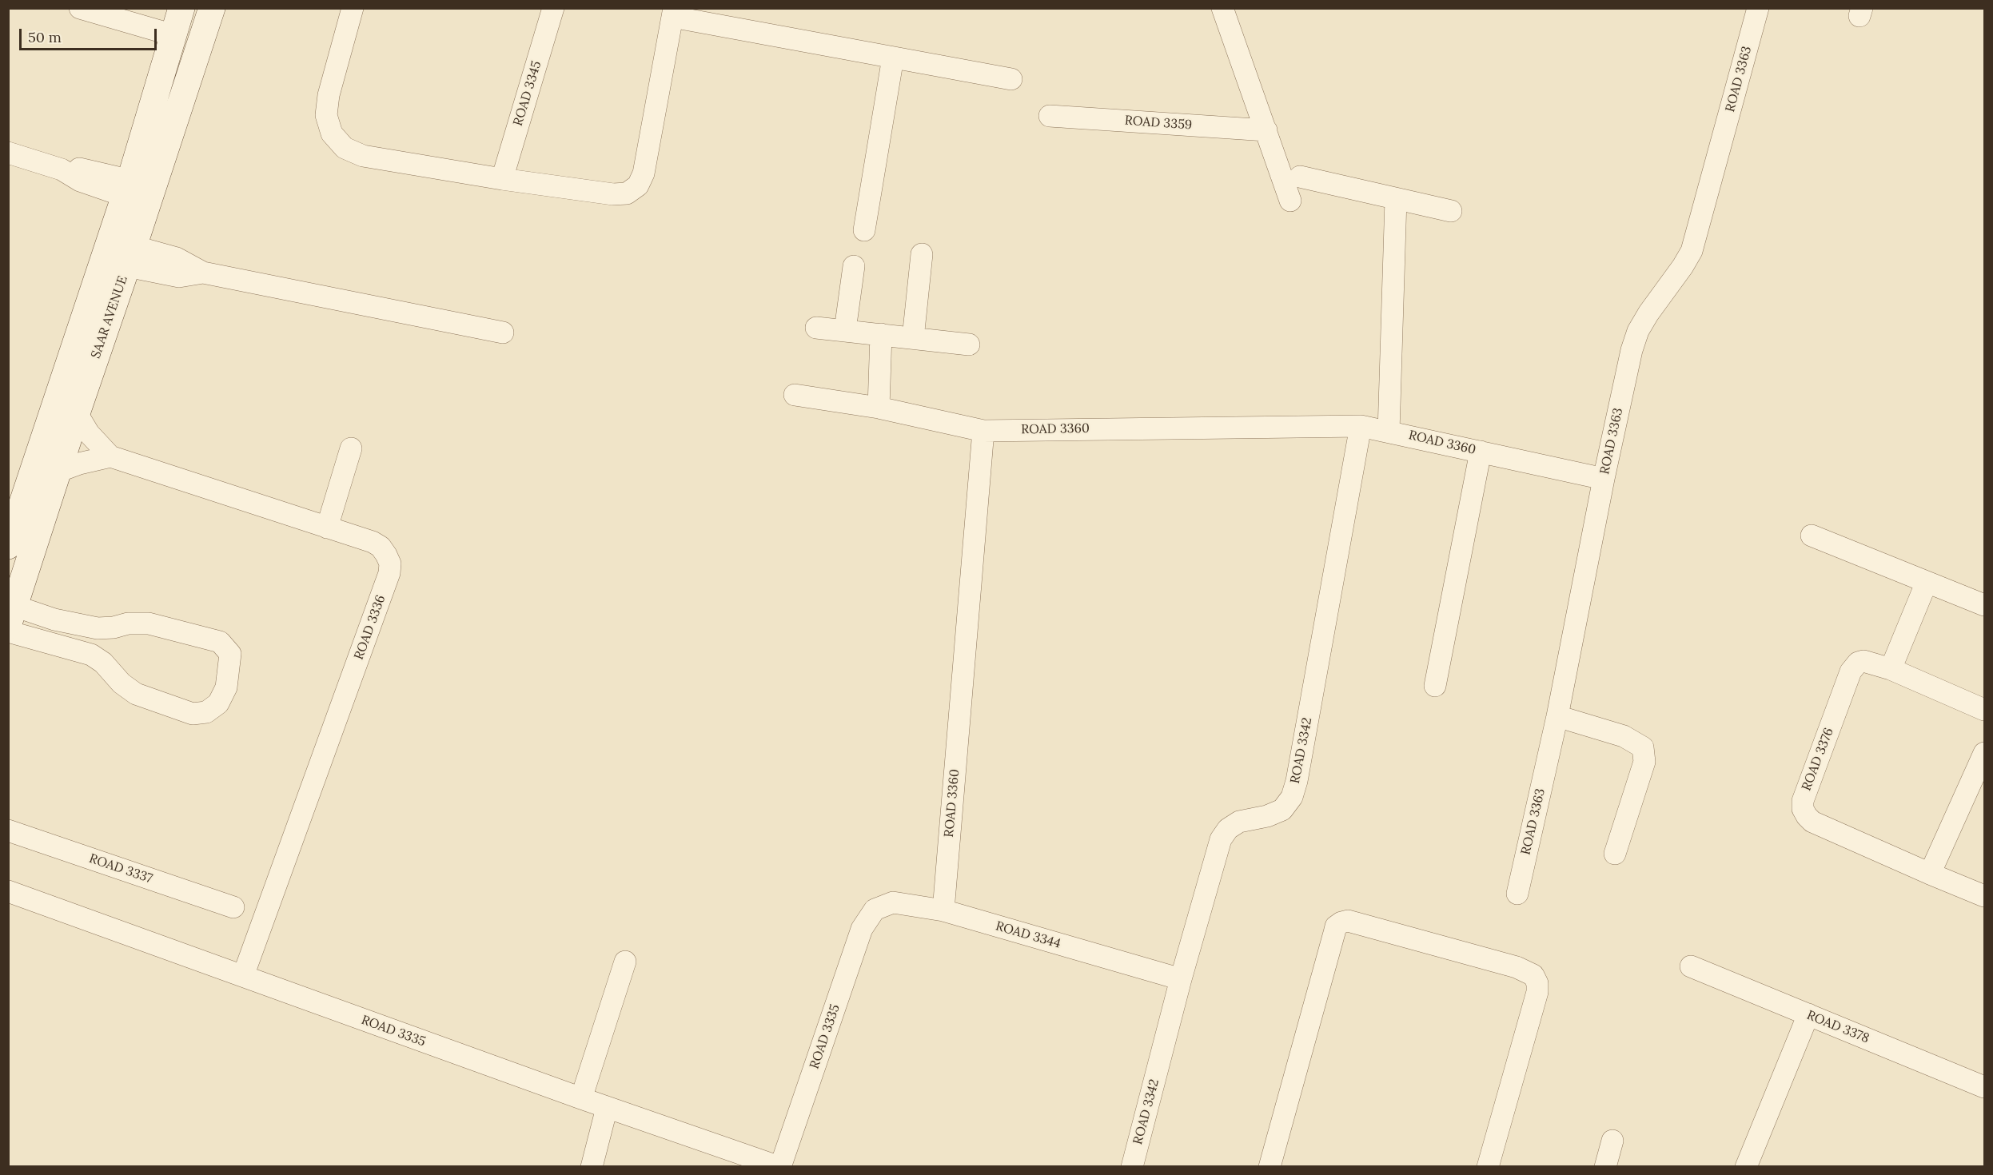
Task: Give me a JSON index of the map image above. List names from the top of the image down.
{
  "streets": {
    "street": [
      "ROAD 3363",
      "ROAD 3345",
      "ROAD 3359",
      "SAAR AVENUE",
      "ROAD 3360",
      "ROAD 3336",
      "ROAD 3342",
      "ROAD 3376",
      "ROAD 3337",
      "ROAD 3344",
      "ROAD 3378",
      "ROAD 3335"
    ]
  },
  "crossings": [
    ["ROAD 3363", "ROAD 3360"],
    ["SAAR AVENUE", "ROAD 3336"],
    ["ROAD 3360", "ROAD 3342"],
    ["ROAD 3360", "ROAD 3344"],
    ["ROAD 3336", "ROAD 3335"],
    ["ROAD 3342", "ROAD 3344"],
    ["ROAD 3344", "ROAD 3335"]
  ],
  "scale_bar": "50 m"
}
